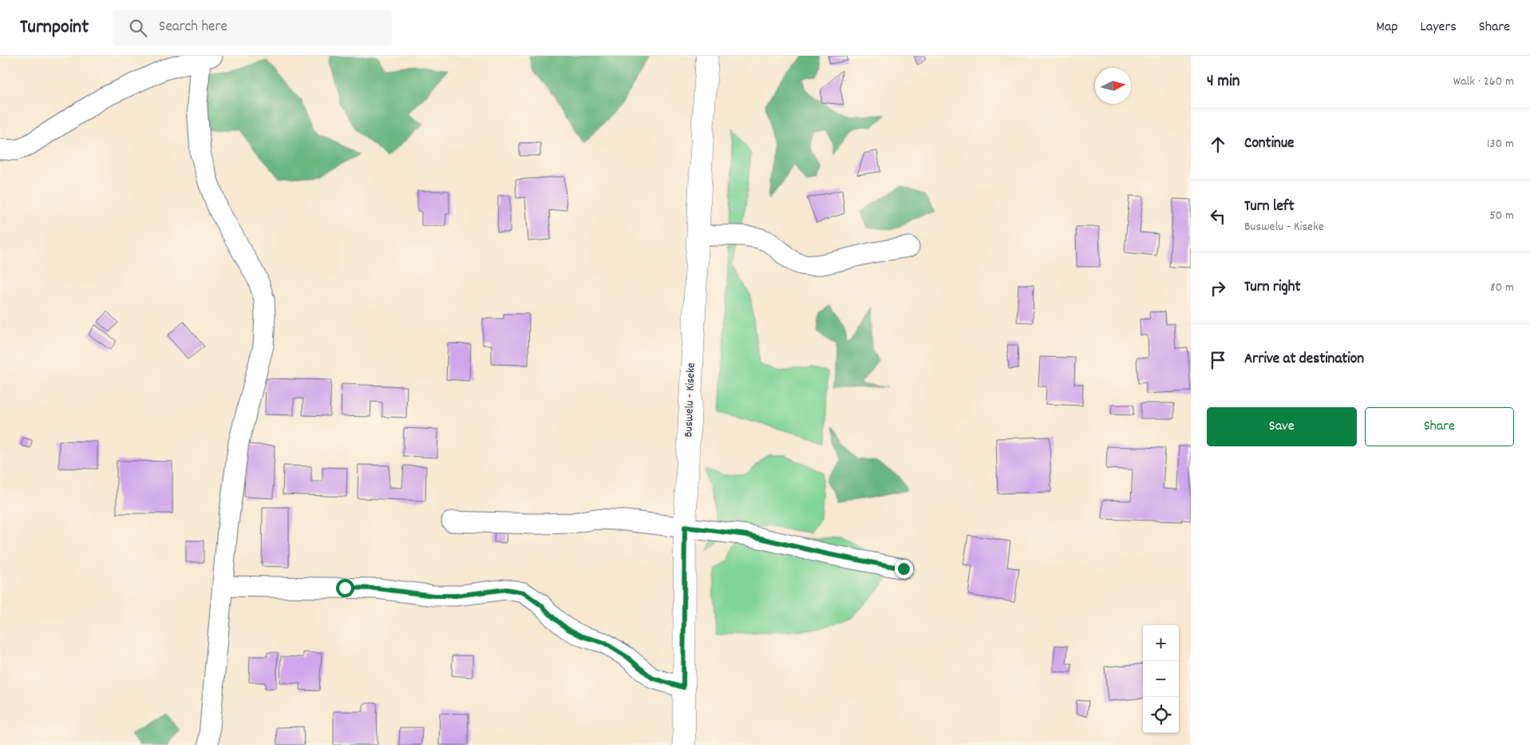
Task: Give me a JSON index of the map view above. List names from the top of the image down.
{
  "streets": {
    "main road": ["Buswelu - Kiseke"]
  },
  "north": "right",
  "page": {
    "header": "Turnpoint",
    "search": "Search here",
    "nav": ["Map", "Layers", "Share"],
    "heading": ["4 min", "Walk · 260 m"],
    "list": [
      ["Continue", "130 m"],
      ["Turn left", "Buswelu - Kiseke", "50 m"],
      ["Turn right", "80 m"],
      "Arrive at destination"
    ],
    "buttons": ["Save", "Share"],
    "map_buttons": ["+", "−"]
  }
}
